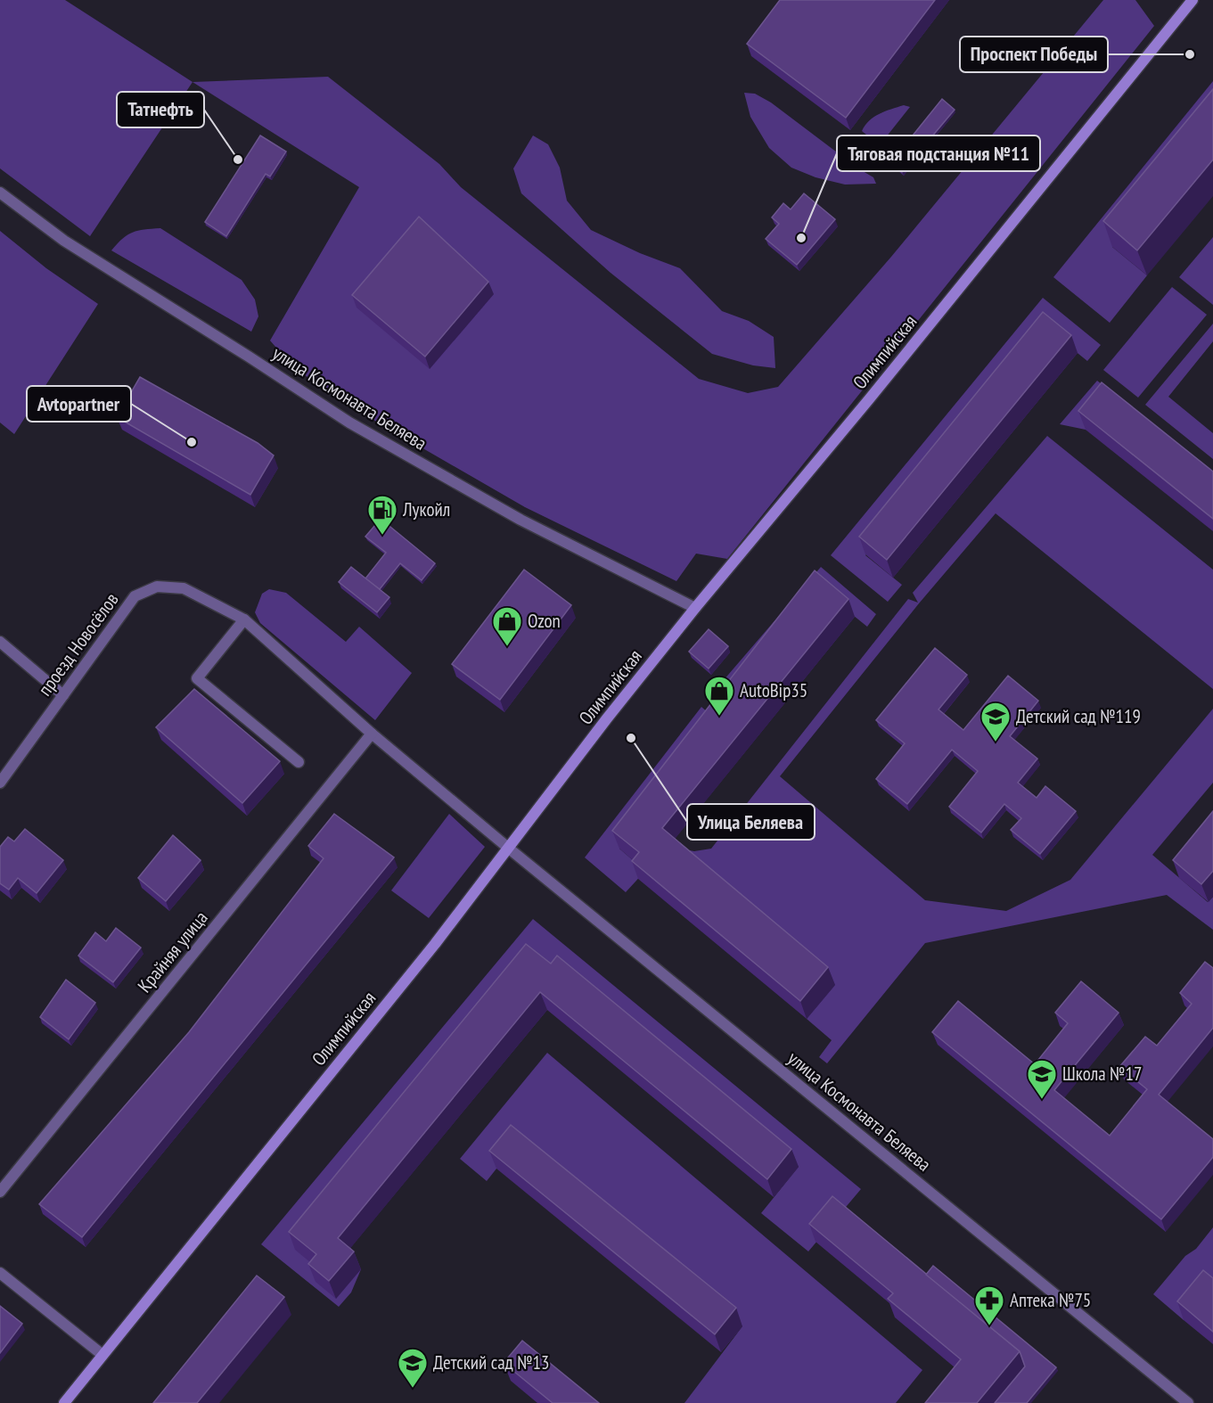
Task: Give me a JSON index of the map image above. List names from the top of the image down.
{
  "streets": {
    "main road": ["Олимпийская"],
    "street": ["улица Космонавта Беляева", "проезд Новосёлов", "Крайняя улица"]
  },
  "crossings": [
    ["Олимпийская", "улица Космонавта Беляева"],
    ["улица Космонавта Беляева", "проезд Новосёлов"],
    ["улица Космонавта Беляева", "Крайняя улица"],
    ["проезд Новосёлов", "Крайняя улица"]
  ],
  "places": {
    "other": [
      "Проспект Победы",
      "Татнефть",
      "Тяговая подстанция №11",
      "Avtopartner",
      "Улица Беляева"
    ],
    "fuel station": ["Лукойл"],
    "shop": ["Ozon", "AutoBip35"],
    "school or university": ["Детский сад №119", "Школа №17", "Детский сад №13"],
    "pharmacy": ["Аптека №75"]
  }
}
